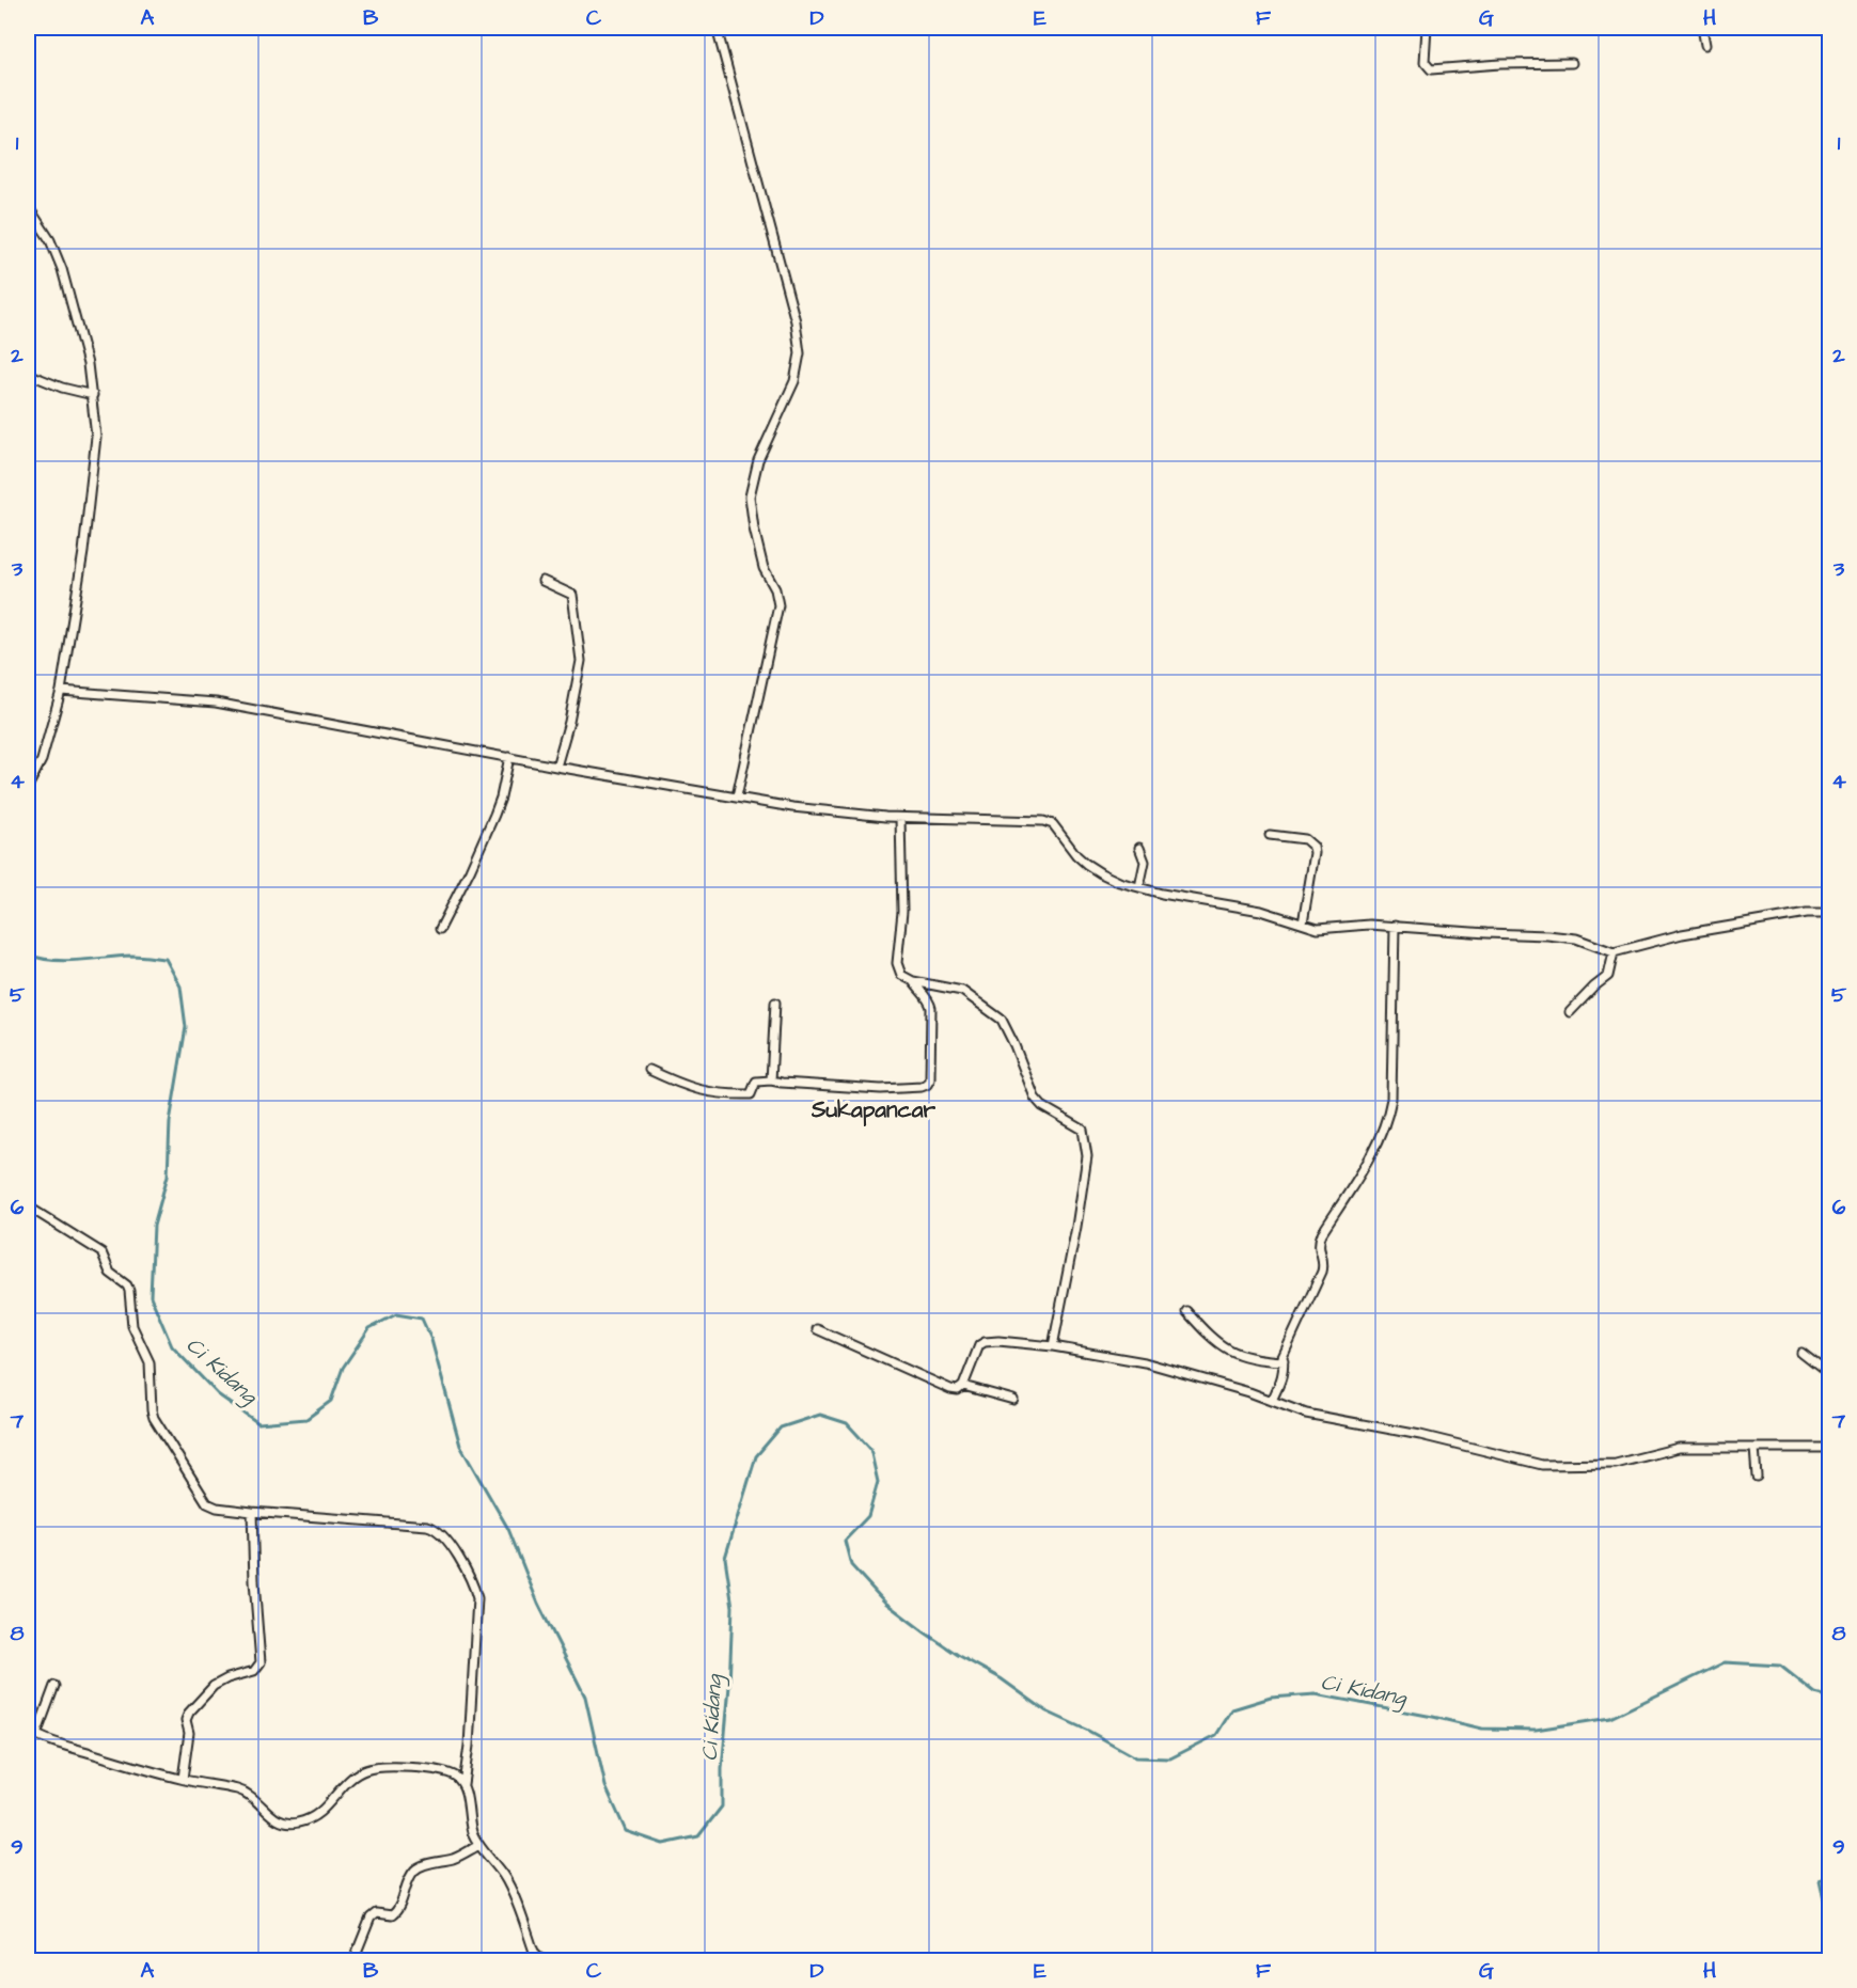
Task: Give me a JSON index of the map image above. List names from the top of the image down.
{
  "districts": ["Sukapancar"],
  "water": ["Ci Kidang"],
  "grid": {
    "columns": [
      "A",
      "B",
      "C",
      "D",
      "E",
      "F",
      "G",
      "H"
    ],
    "rows": [
      "1",
      "2",
      "3",
      "4",
      "5",
      "6",
      "7",
      "8",
      "9"
    ]
  }
}
